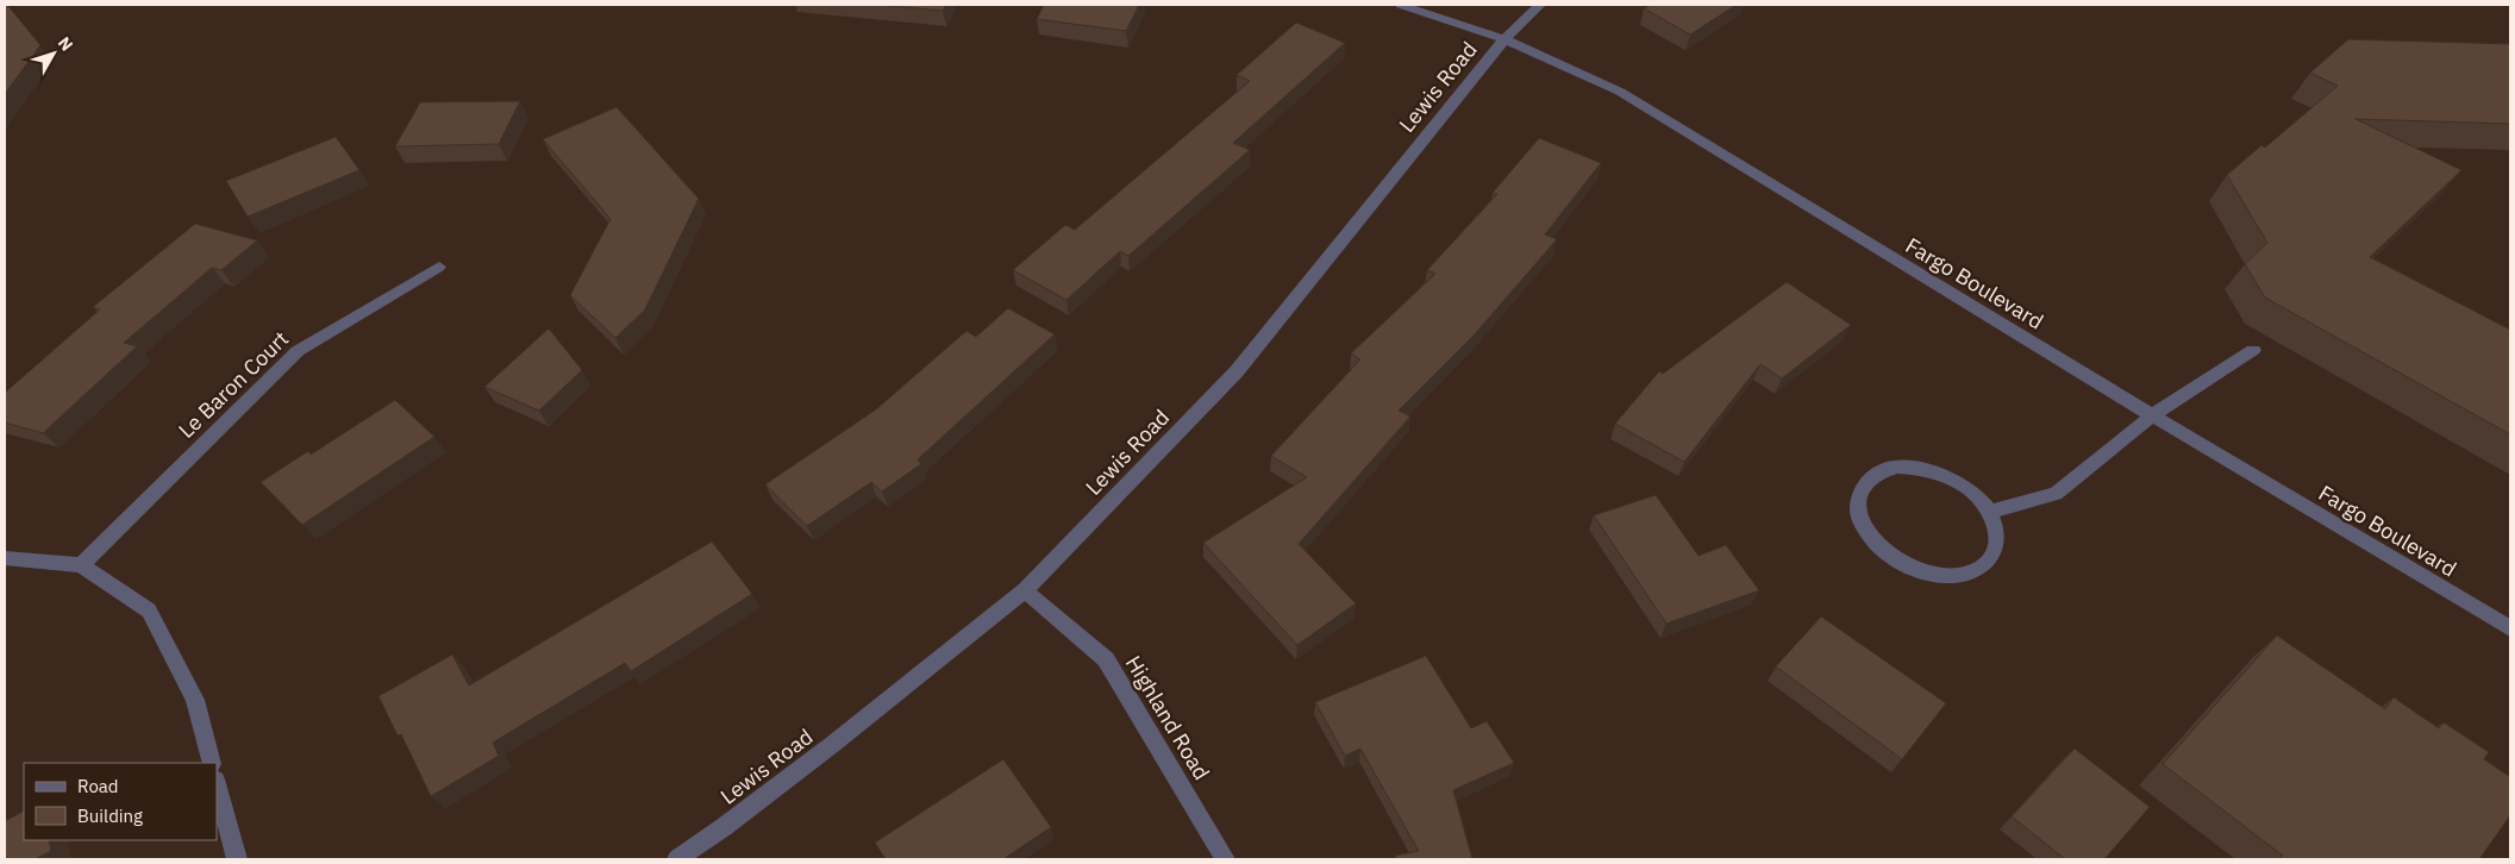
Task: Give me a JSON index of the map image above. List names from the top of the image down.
{
  "streets": {
    "street": [
      "Lewis Road",
      "Fargo Boulevard",
      "Le Baron Court",
      "Highland Road"
    ]
  },
  "crossings": [
    ["Lewis Road", "Fargo Boulevard"],
    ["Lewis Road", "Highland Road"]
  ],
  "legend": ["Road", "Building"],
  "north": "top right"
}
